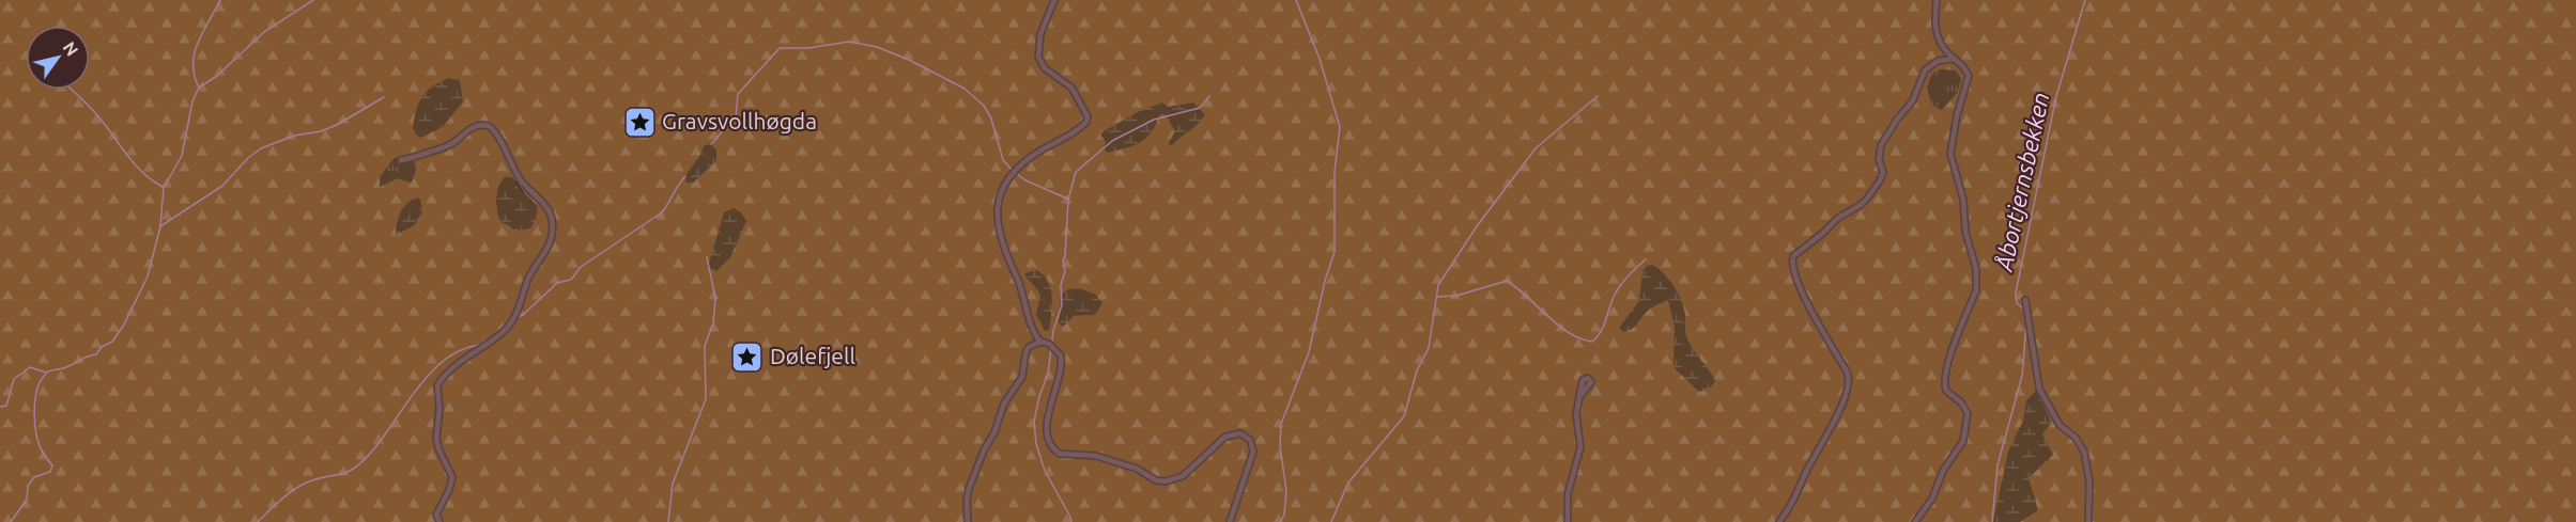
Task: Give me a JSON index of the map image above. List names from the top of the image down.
{
  "water": ["Åbortjernsbekken"],
  "places": {
    "place": ["Gravsvollhøgda", "Dølefjell"]
  },
  "north": "top right"
}
